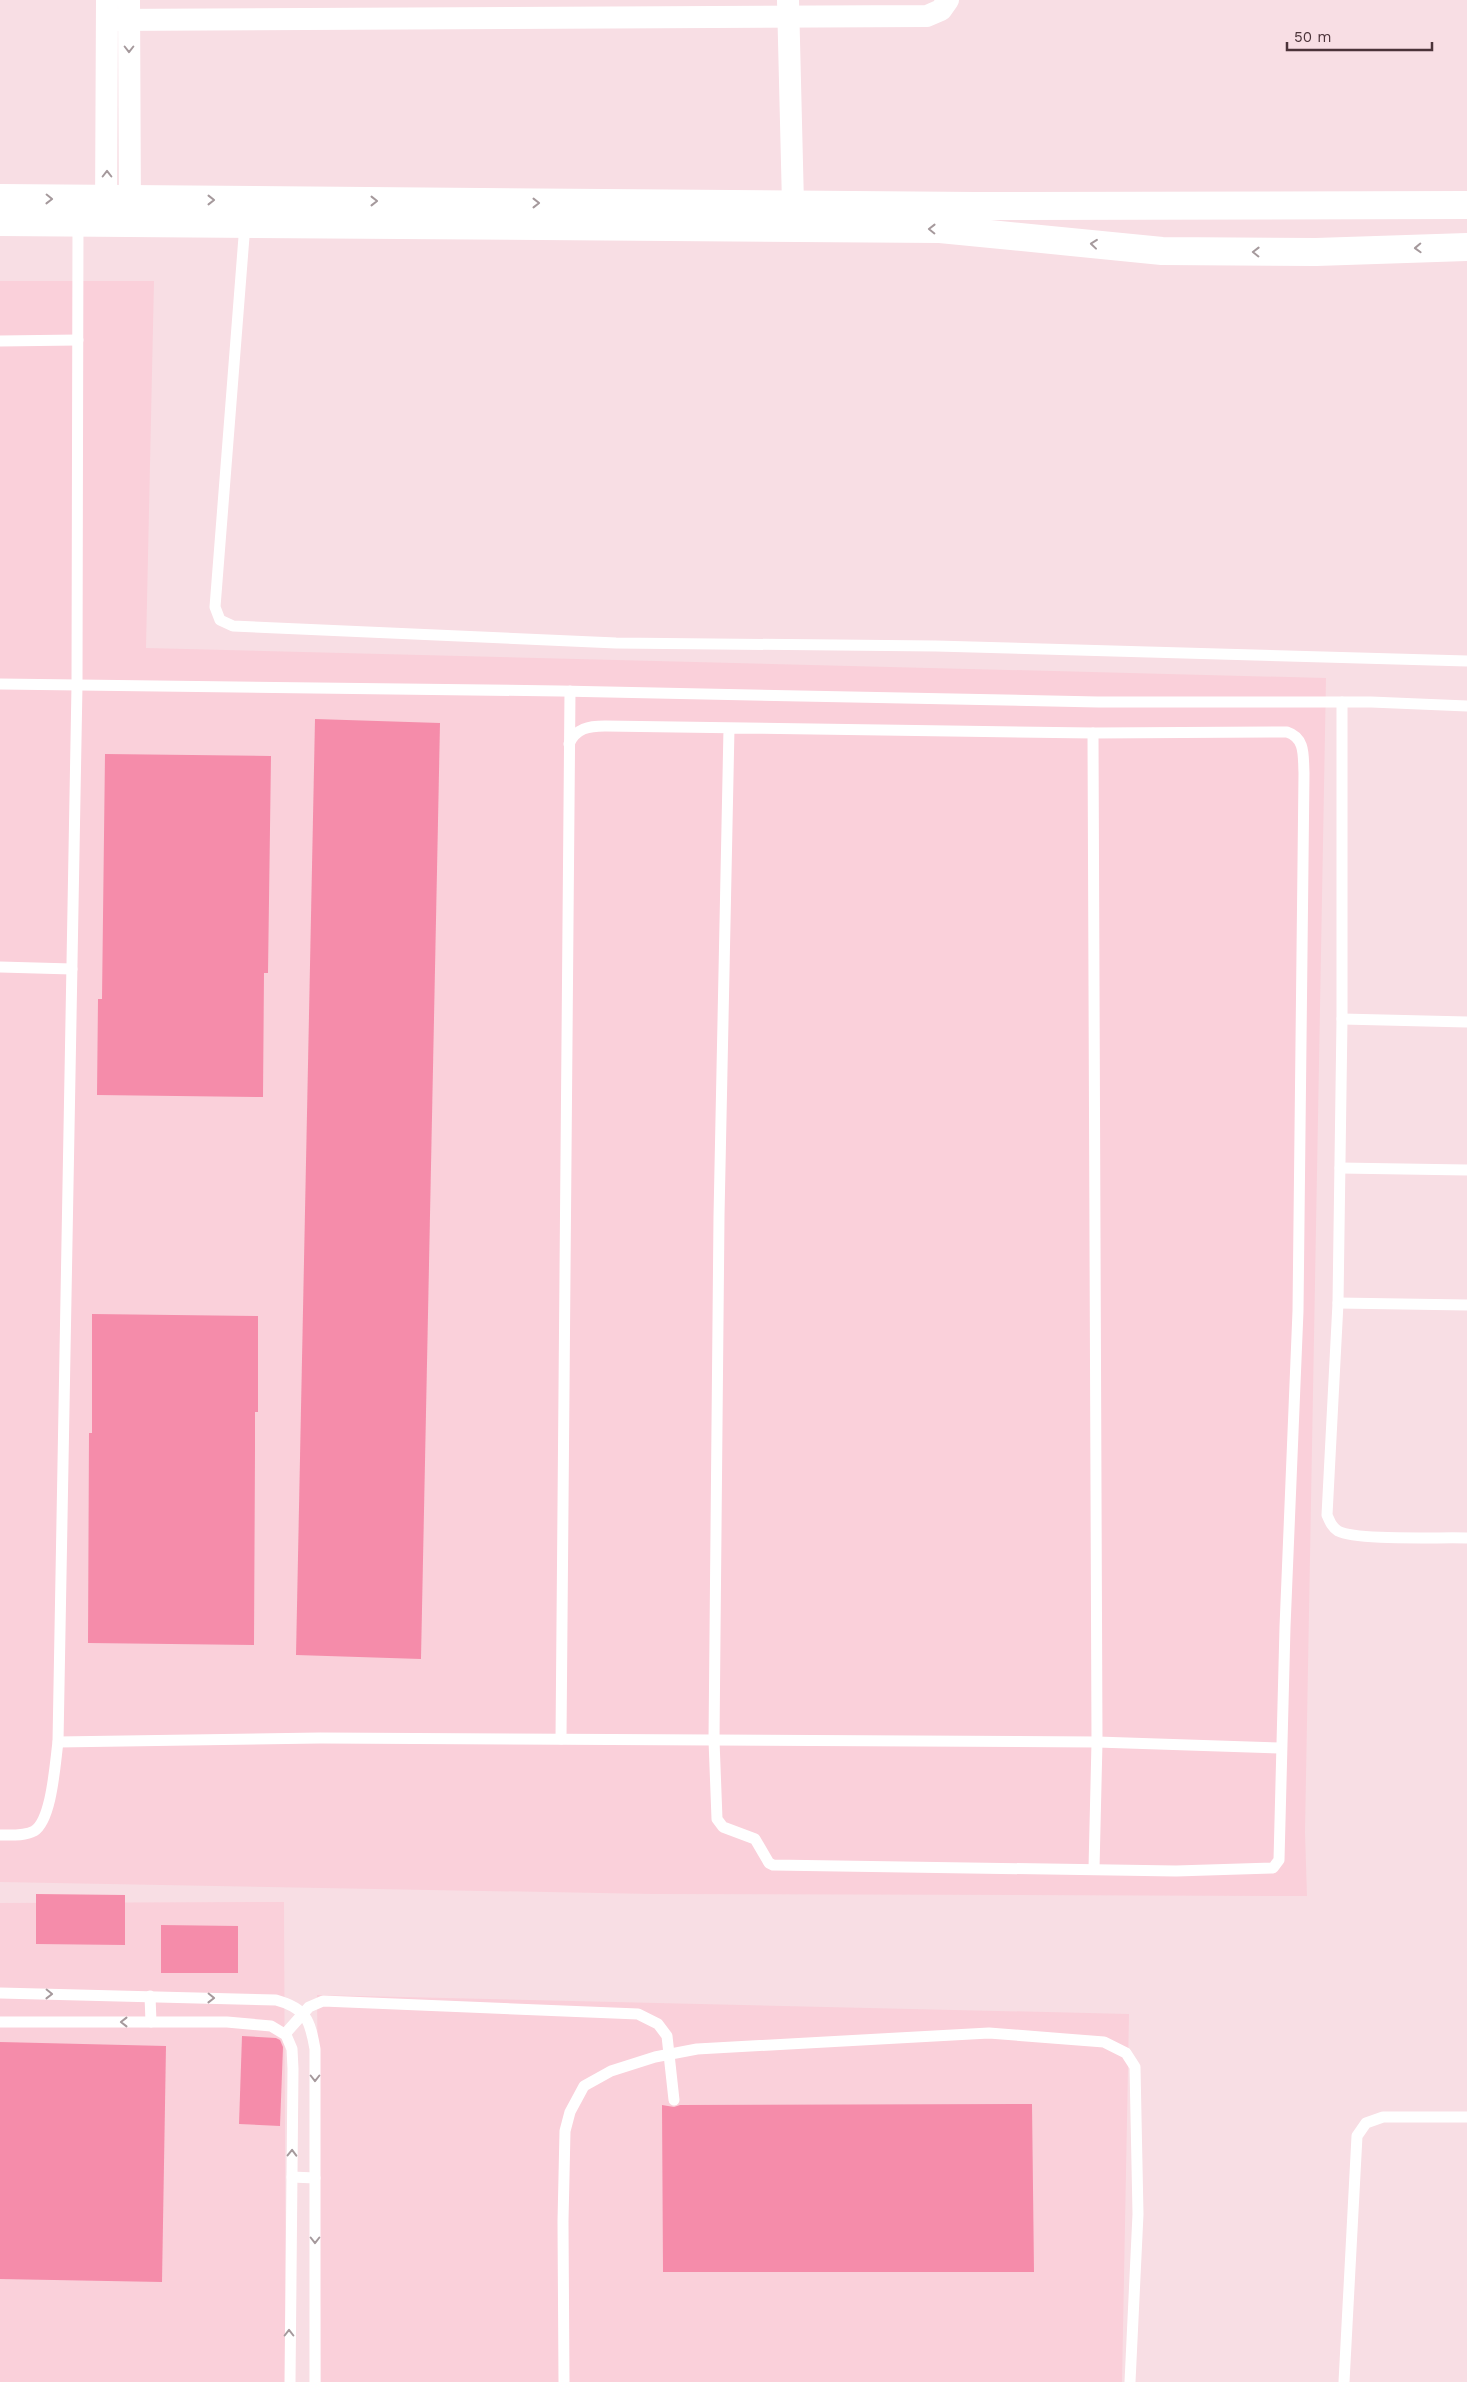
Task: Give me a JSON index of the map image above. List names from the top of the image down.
{
  "scale_bar": "50 m"
}
